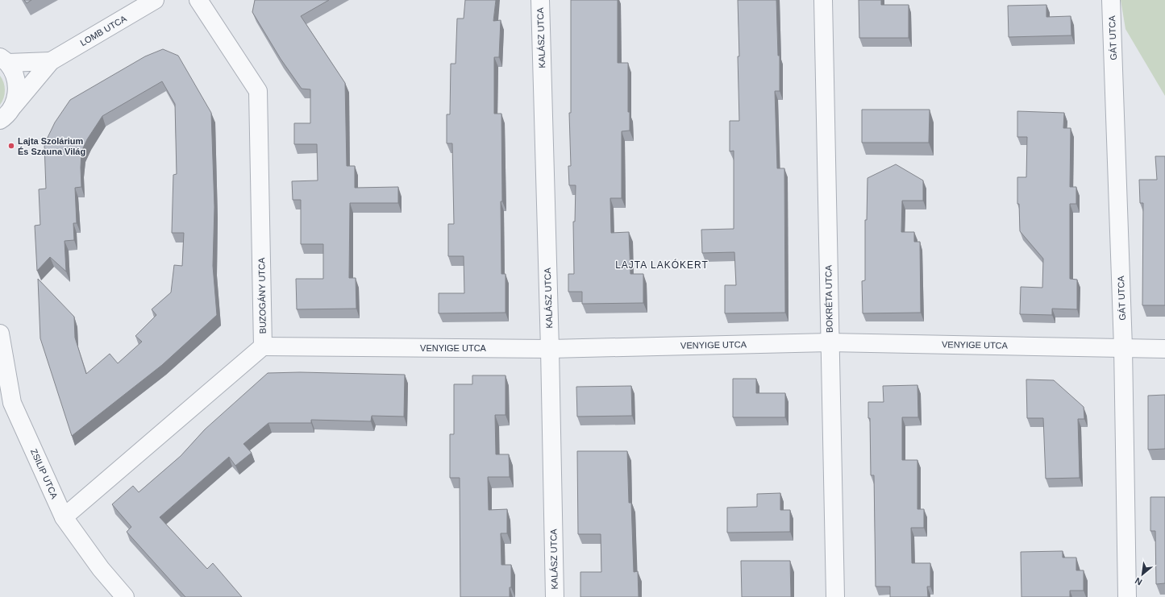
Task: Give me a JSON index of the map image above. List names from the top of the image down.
{
  "streets": {
    "street": [
      "LOMB UTCA",
      "KALÁSZ UTCA",
      "GÁT UTCA",
      "BUZOGÁNY UTCA",
      "BOKRÉTA UTCA",
      "VENYIGE UTCA",
      "ZSILIP UTCA"
    ]
  },
  "crossings": [
    ["KALÁSZ UTCA", "VENYIGE UTCA"],
    ["GÁT UTCA", "VENYIGE UTCA"],
    ["BUZOGÁNY UTCA", "VENYIGE UTCA"],
    ["BUZOGÁNY UTCA", "ZSILIP UTCA"],
    ["BOKRÉTA UTCA", "VENYIGE UTCA"]
  ],
  "districts": ["LAJTA LAKÓKERT"],
  "places": ["Lajta Szolárium És Szauna Világ"],
  "north": "bottom left"
}
